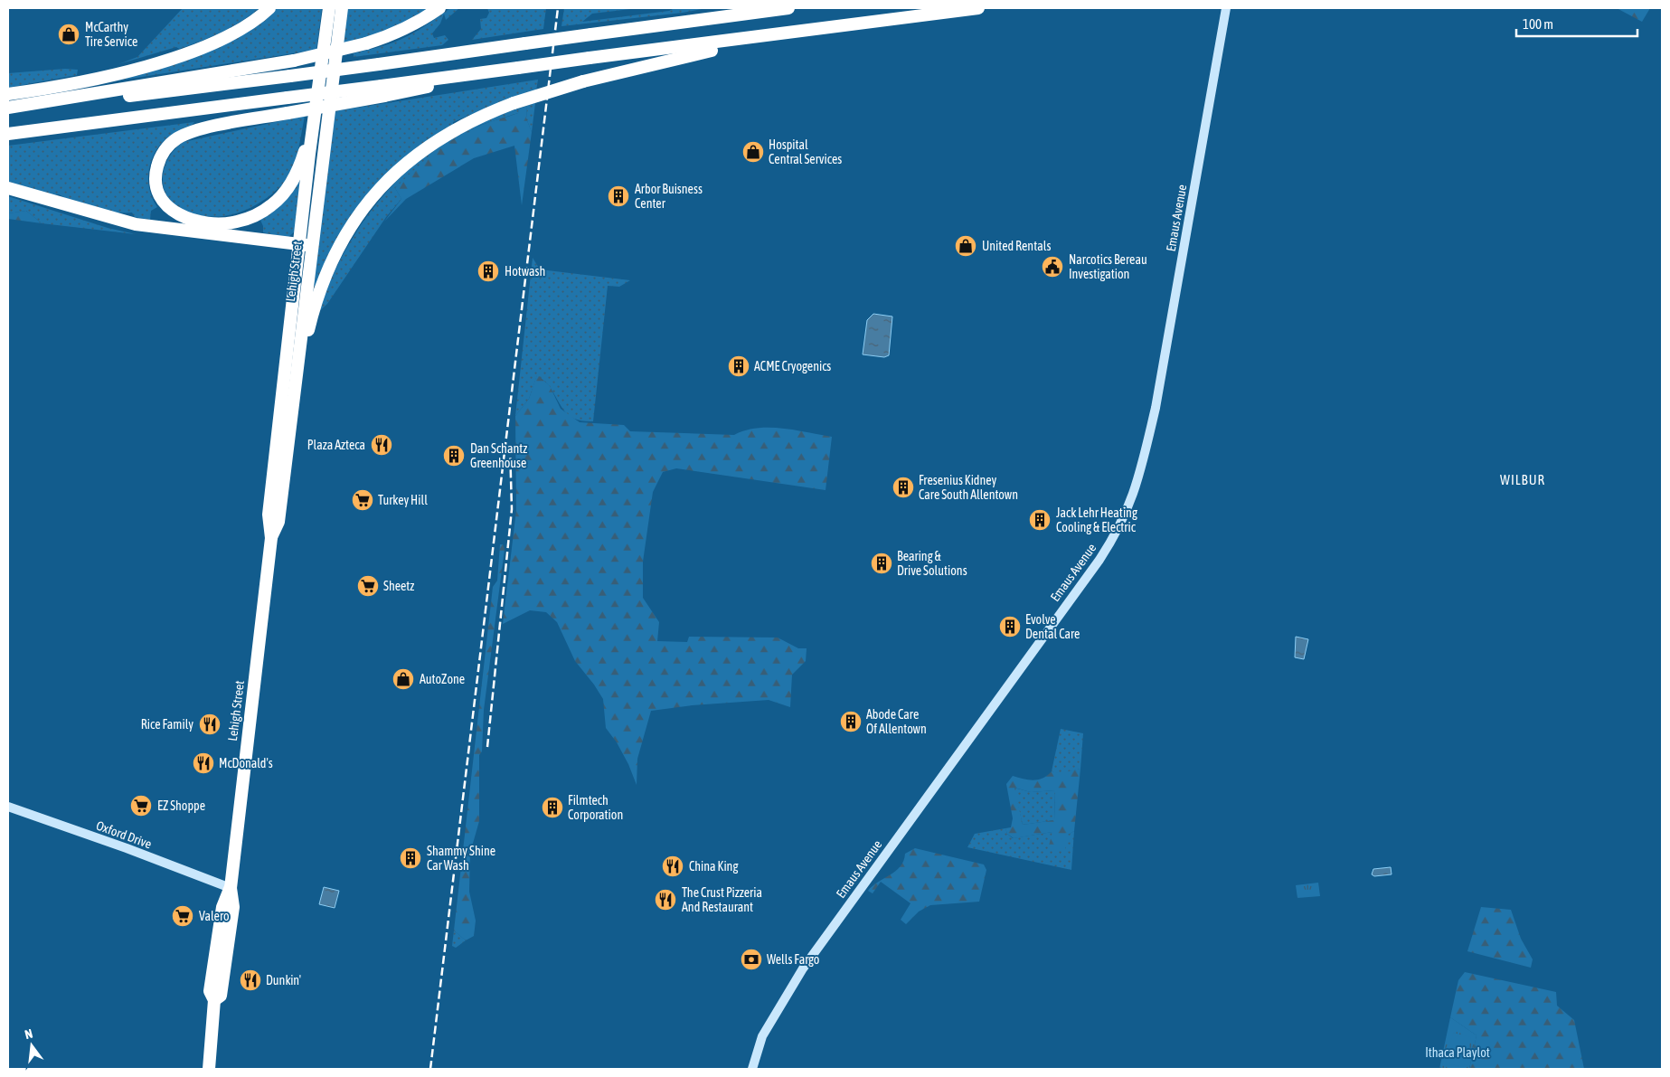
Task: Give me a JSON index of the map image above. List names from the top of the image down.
{
  "streets": {
    "highway": ["Lehigh Street"],
    "main road": ["Emaus Avenue", "Oxford Drive"]
  },
  "crossings": [
    ["Lehigh Street", "Oxford Drive"]
  ],
  "districts": ["WILBUR"],
  "parks": ["Ithaca Playlot"],
  "places": {
    "shop": [
      "McCarthy Tire Service",
      "Hospital Central Services",
      "United Rentals",
      "AutoZone"
    ],
    "building": [
      "Arbor Buisness Center",
      "Hotwash",
      "ACME Cryogenics",
      "Dan Schantz Greenhouse",
      "Fresenius Kidney Care South Allentown",
      "Jack Lehr Heating Cooling & Electric",
      "Bearing & Drive Solutions",
      "Evolve Dental Care",
      "Abode Care Of Allentown",
      "Filmtech Corporation",
      "Shammy Shine Car Wash"
    ],
    "public building": ["Narcotics Bereau Investigation"],
    "restaurant": [
      "Plaza Azteca",
      "Rice Family",
      "McDonald's",
      "China King",
      "The Crust Pizzeria And Restaurant",
      "Dunkin'"
    ],
    "supermarket": [
      "Turkey Hill",
      "Sheetz",
      "EZ Shoppe",
      "Valero"
    ],
    "bank": ["Wells Fargo"]
  },
  "scale_bar": "100 m",
  "north": "top"
}
